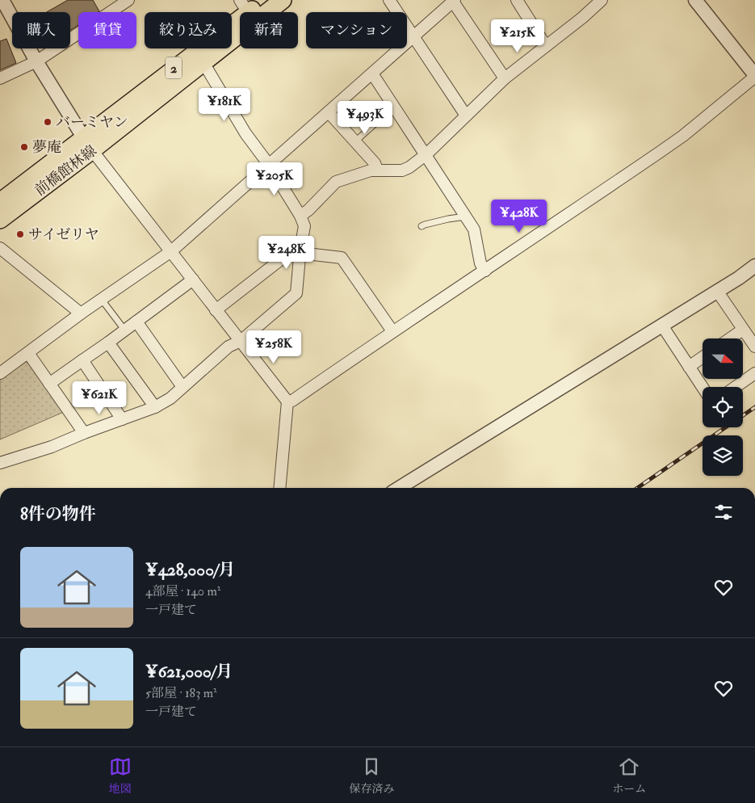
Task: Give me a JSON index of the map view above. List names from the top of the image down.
{
  "streets": {
    "main road": ["2", "前橋館林線"]
  },
  "places": ["バーミヤン", "夢庵", "サイゼリヤ"],
  "north": "right",
  "page": {
    "chip": [
      "購入",
      "賃貸",
      "絞り込み",
      "新着",
      "マンション"
    ],
    "price": [
      "¥215K",
      "¥181K",
      "¥493K",
      "¥205K",
      "¥428K",
      "¥248K",
      "¥258K",
      "¥621K"
    ],
    "heading": "8件の物件",
    "list": [
      {
        "name": "¥428,000/月",
        "note": "4部屋 · 140 m² · 一戸建て"
      },
      {
        "name": "¥621,000/月",
        "note": "5部屋 · 183 m² · 一戸建て"
      }
    ],
    "tabs": ["地図", "保存済み", "ホーム"]
  }
}
